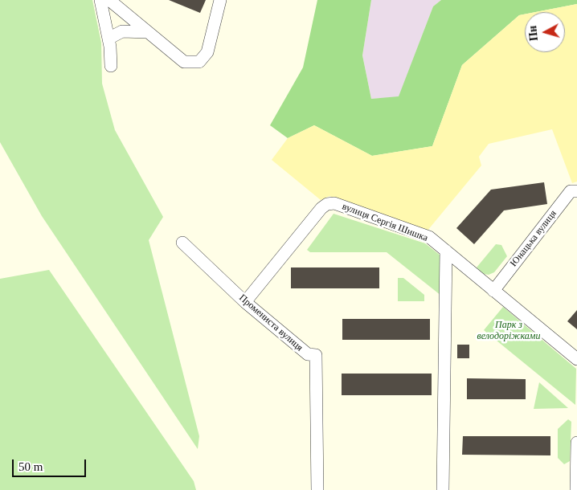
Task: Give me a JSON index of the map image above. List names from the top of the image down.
{
  "streets": {
    "street": ["вулиця Сергія Шишка", "Юнацька вулиця", "Промениста вулиця"]
  },
  "crossings": [
    ["вулиця Сергія Шишка", "Юнацька вулиця"],
    ["вулиця Сергія Шишка", "Промениста вулиця"]
  ],
  "parks": ["Парк з велодоріжками"],
  "scale_bar": "50 m",
  "north": "left"
}
